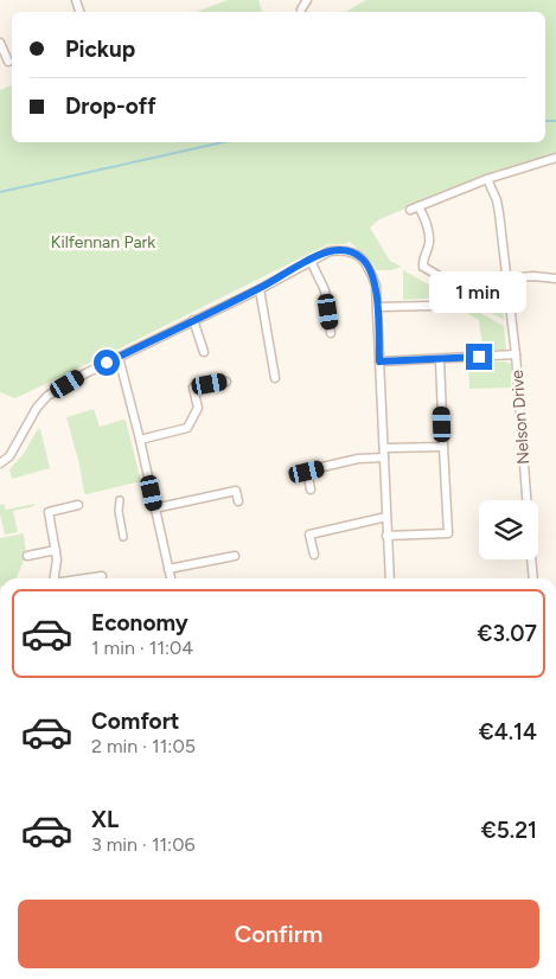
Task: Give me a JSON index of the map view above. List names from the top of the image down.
{
  "streets": {
    "street": ["Nelson Drive"]
  },
  "parks": ["Kilfennan Park"],
  "page": {
    "banner": ["Pickup", "Drop-off"],
    "bubble": "1 min",
    "list": [
      {
        "name": "Economy",
        "note": "1 min · 11:04",
        "value": "€3.07"
      },
      {
        "name": "Comfort",
        "note": "2 min · 11:05",
        "value": "€4.14"
      },
      {
        "name": "XL",
        "note": "3 min · 11:06",
        "value": "€5.21"
      }
    ],
    "buttons": "Confirm"
  }
}
